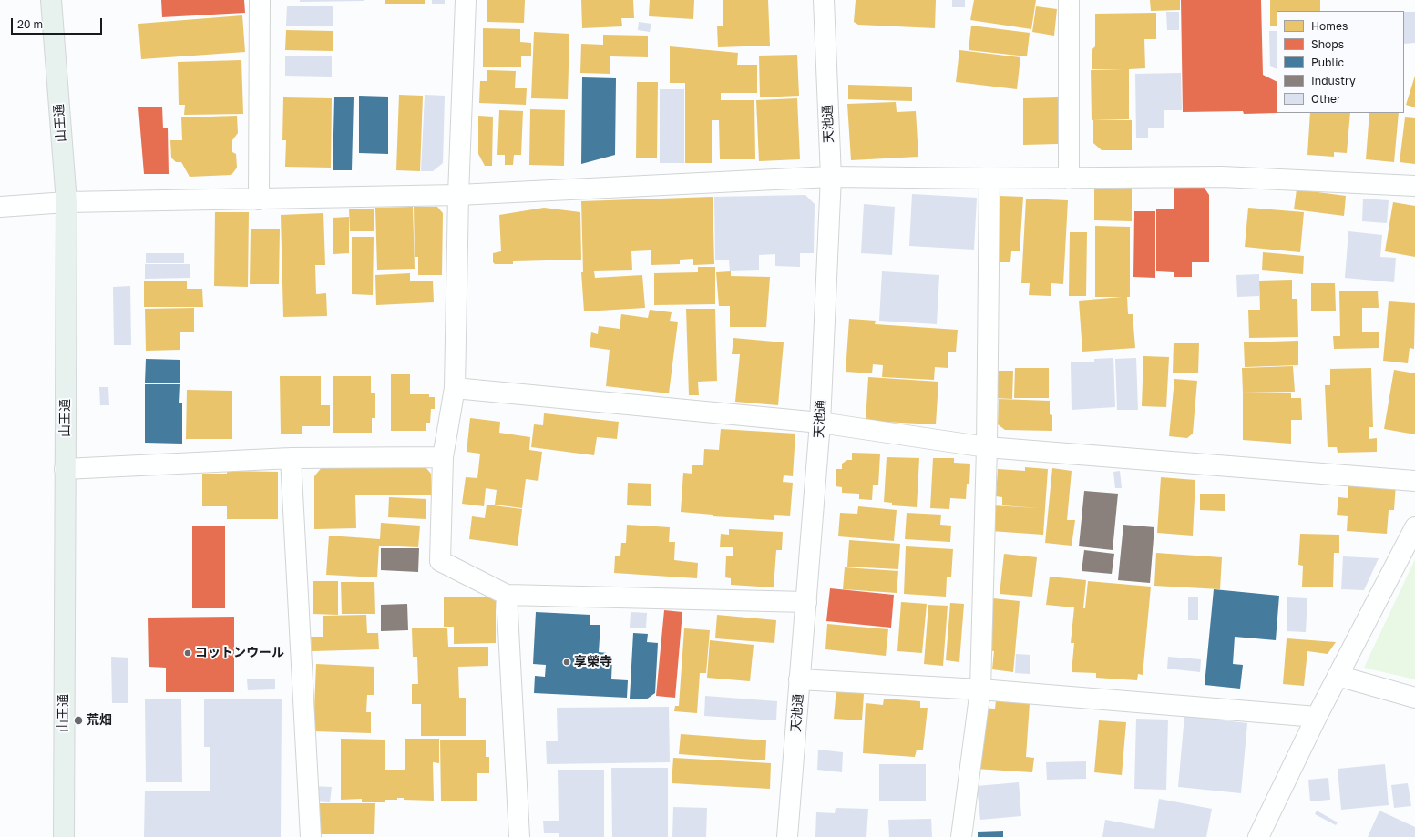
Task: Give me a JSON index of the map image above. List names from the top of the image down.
{
  "streets": {
    "main road": ["山王通"],
    "street": ["天池通"]
  },
  "places": ["コットンウール", "享榮寺", "荒畑"],
  "legend": [
    "Homes",
    "Shops",
    "Public",
    "Industry",
    "Other"
  ],
  "scale_bar": "20 m"
}
